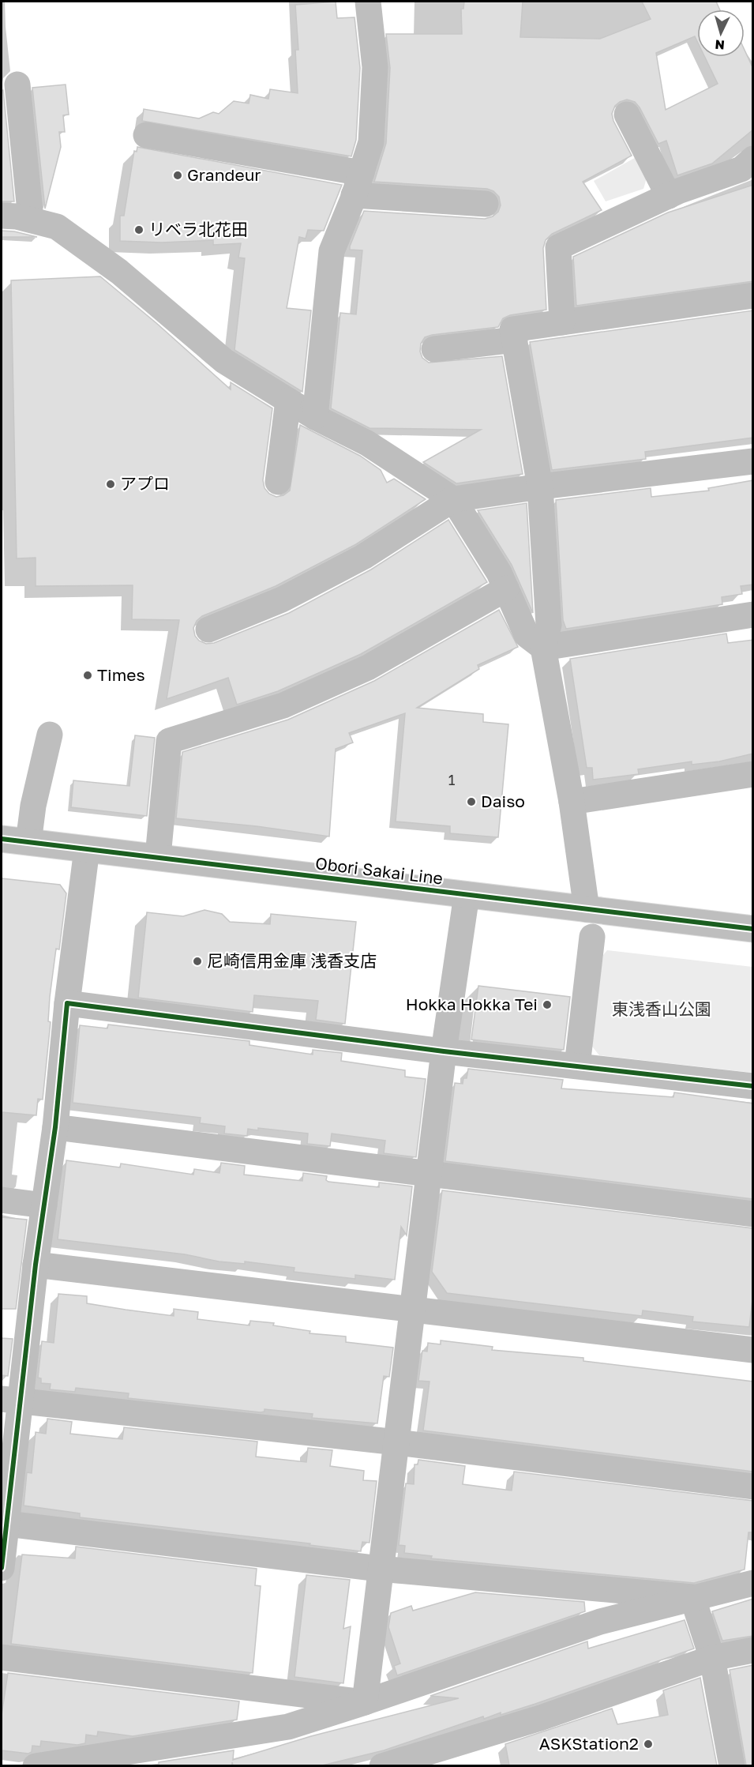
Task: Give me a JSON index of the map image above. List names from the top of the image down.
{
  "streets": {
    "street": ["Obori Sakai Line"]
  },
  "parks": ["東浅香山公園"],
  "places": [
    "Grandeur",
    "リベラ北花田",
    "アプロ",
    "Times",
    "Daiso",
    "尼崎信用金庫 浅香支店",
    "Hokka Hokka Tei",
    "ASKStation2"
  ],
  "house_numbers": ["1"],
  "north": "bottom"
}
